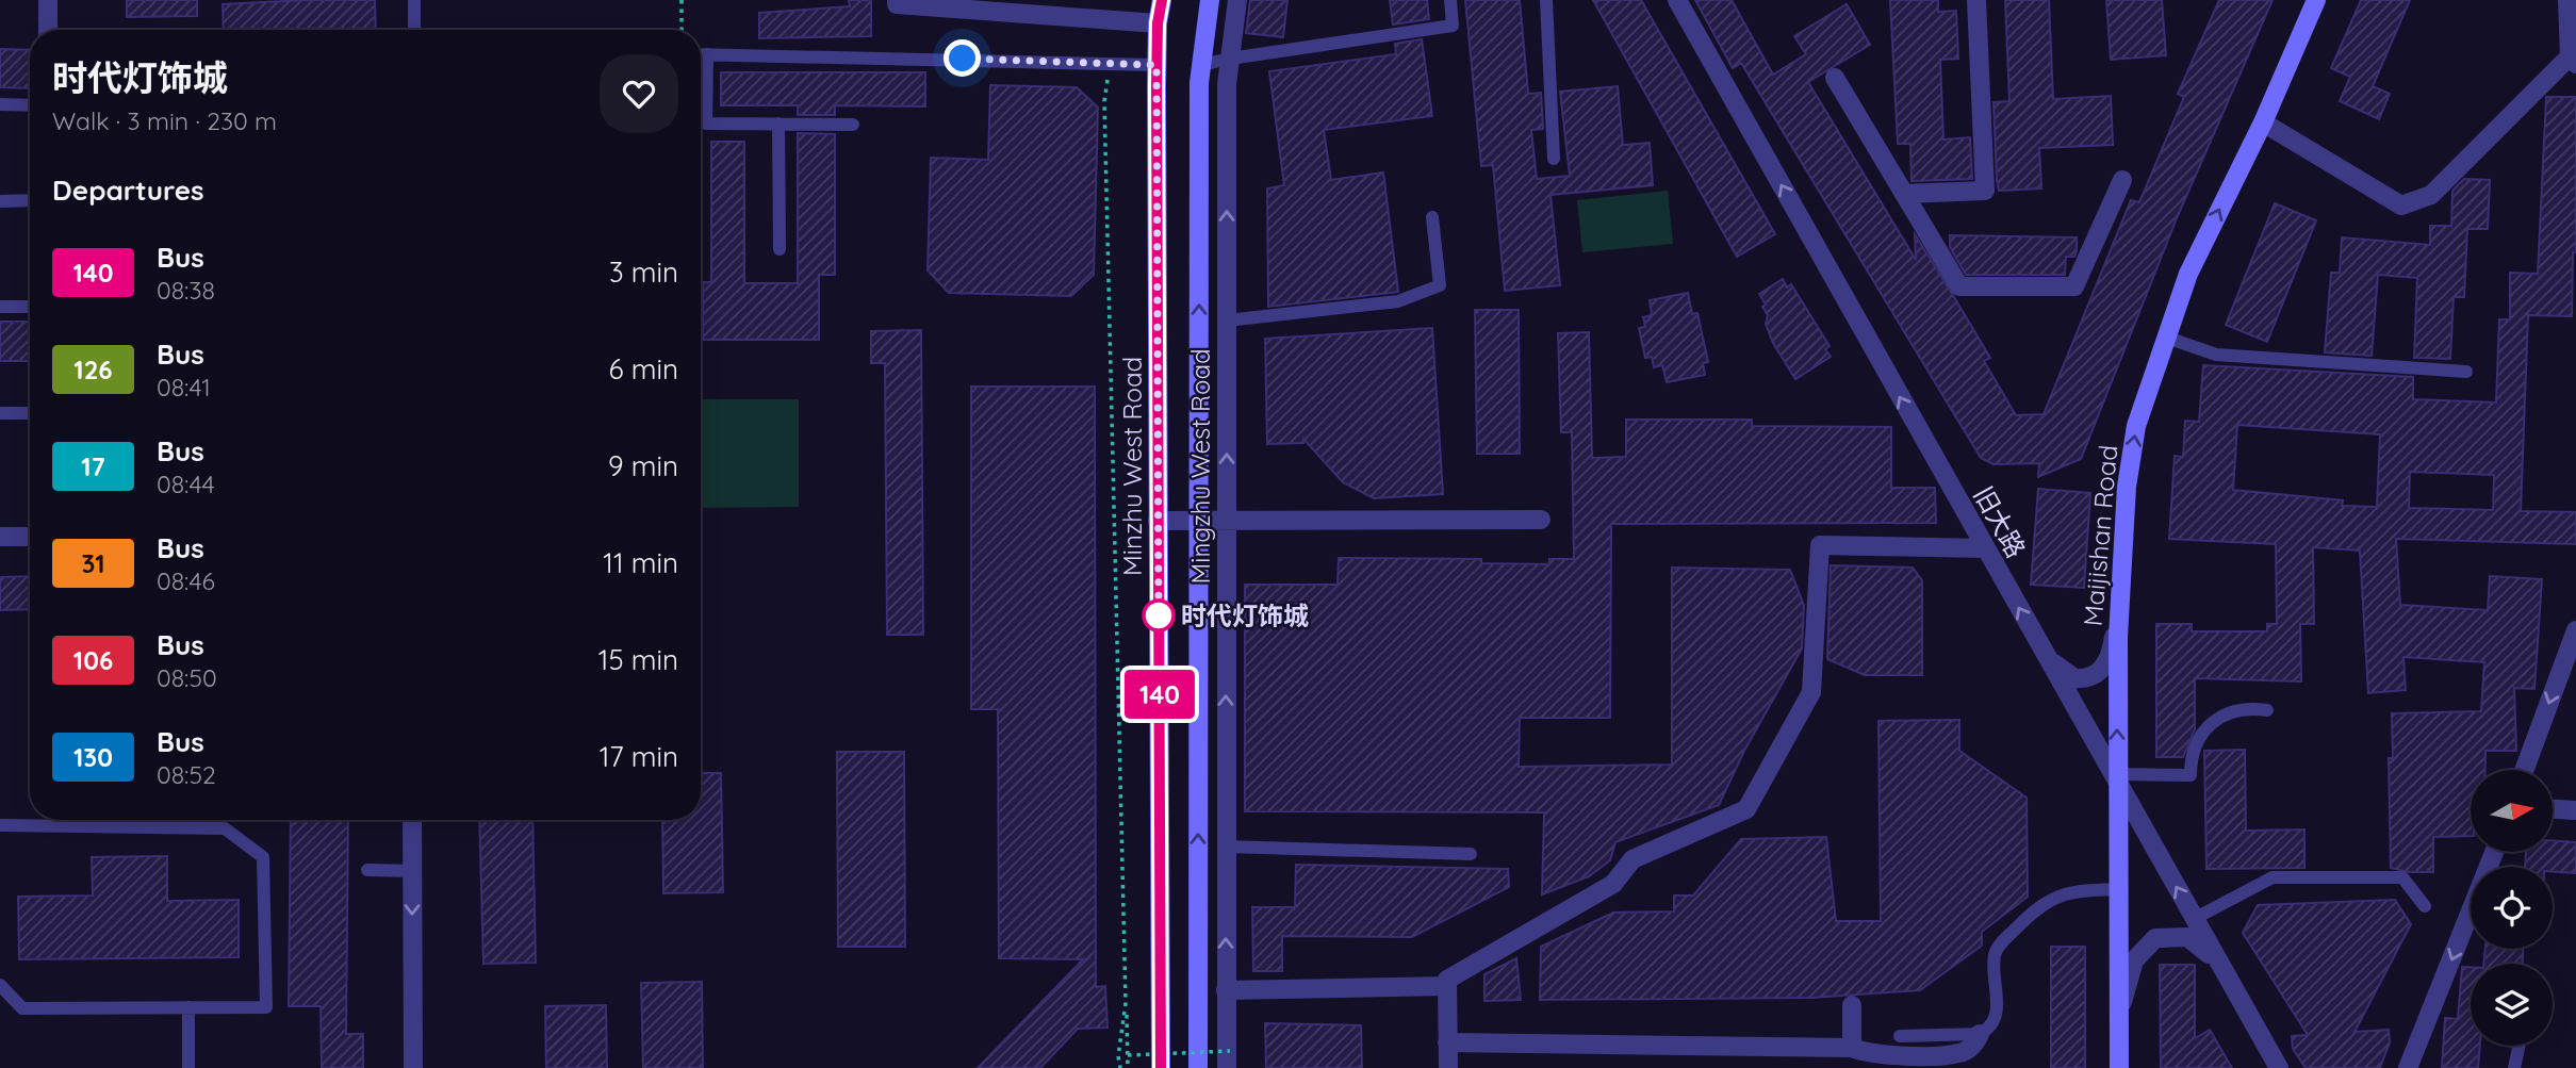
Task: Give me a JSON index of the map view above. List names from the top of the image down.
{
  "streets": {
    "main road": ["Minzhu West Road", "Maijishan Road"],
    "street": ["Mingzhu West Road", "旧大路"]
  },
  "crossings": [
    ["旧大路", "Maijishan Road"]
  ],
  "one_way": ["Mingzhu West Road", "旧大路", "Maijishan Road"],
  "places": ["时代灯饰城"],
  "lines": ["bus line 140"],
  "north": "right",
  "page": {
    "on_map": "140",
    "heading": [
      ["时代灯饰城", "Walk · 3 min · 230 m"],
      "Departures"
    ],
    "list": [
      {
        "mark": "140",
        "name": "Bus",
        "note": "08:38",
        "value": "3 min"
      },
      {
        "mark": "126",
        "name": "Bus",
        "note": "08:41",
        "value": "6 min"
      },
      {
        "mark": "17",
        "name": "Bus",
        "note": "08:44",
        "value": "9 min"
      },
      {
        "mark": "31",
        "name": "Bus",
        "note": "08:46",
        "value": "11 min"
      },
      {
        "mark": "106",
        "name": "Bus",
        "note": "08:50",
        "value": "15 min"
      },
      {
        "mark": "130",
        "name": "Bus",
        "note": "08:52",
        "value": "17 min"
      }
    ]
  }
}
